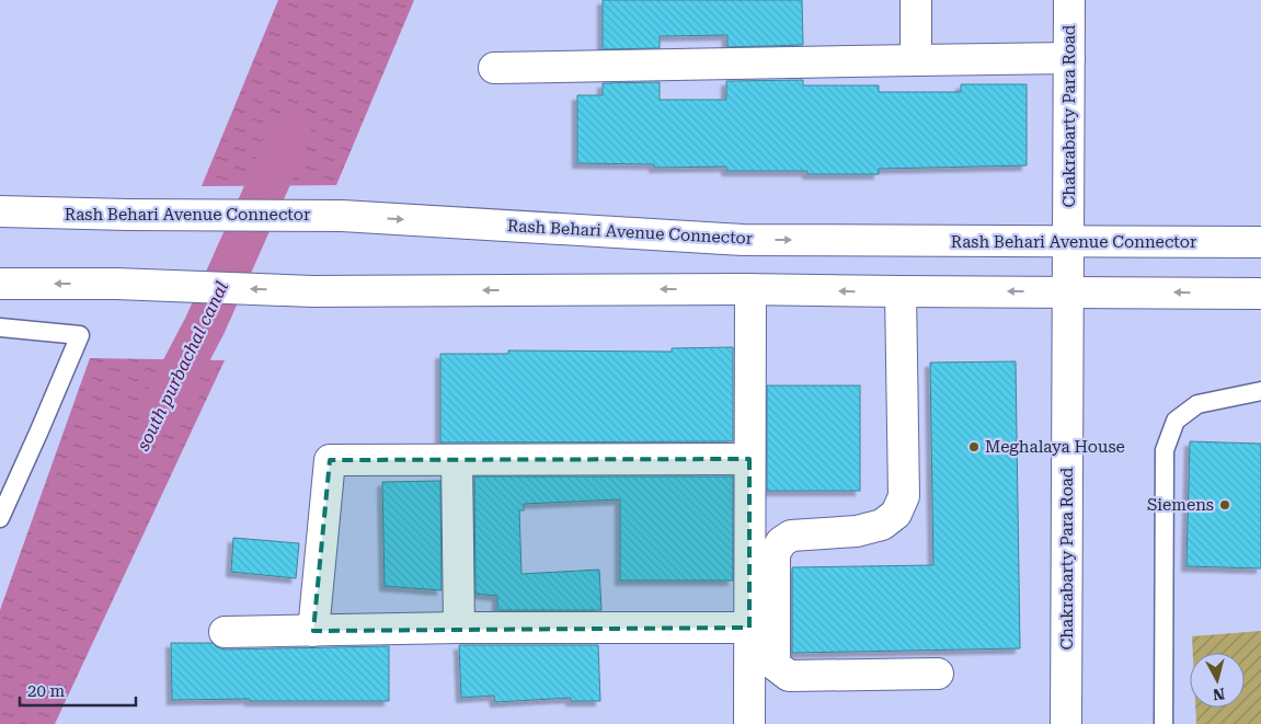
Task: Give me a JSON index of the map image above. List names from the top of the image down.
{
  "streets": {
    "street": ["Chakrabarty Para Road", "Rash Behari Avenue Connector"]
  },
  "crossings": [
    ["Chakrabarty Para Road", "Rash Behari Avenue Connector"]
  ],
  "water": ["south purbachal canal"],
  "places": ["Meghalaya House", "Siemens"],
  "scale_bar": "20 m",
  "north": "bottom"
}
